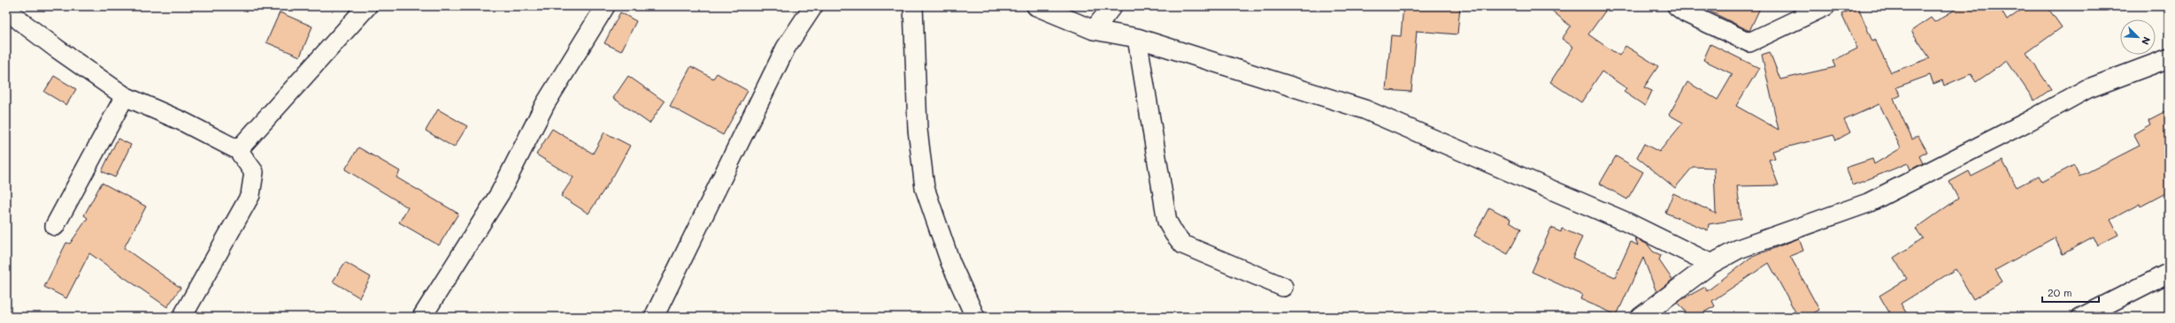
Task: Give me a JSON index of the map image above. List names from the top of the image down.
{
  "scale_bar": "20 m",
  "north": "bottom right"
}
